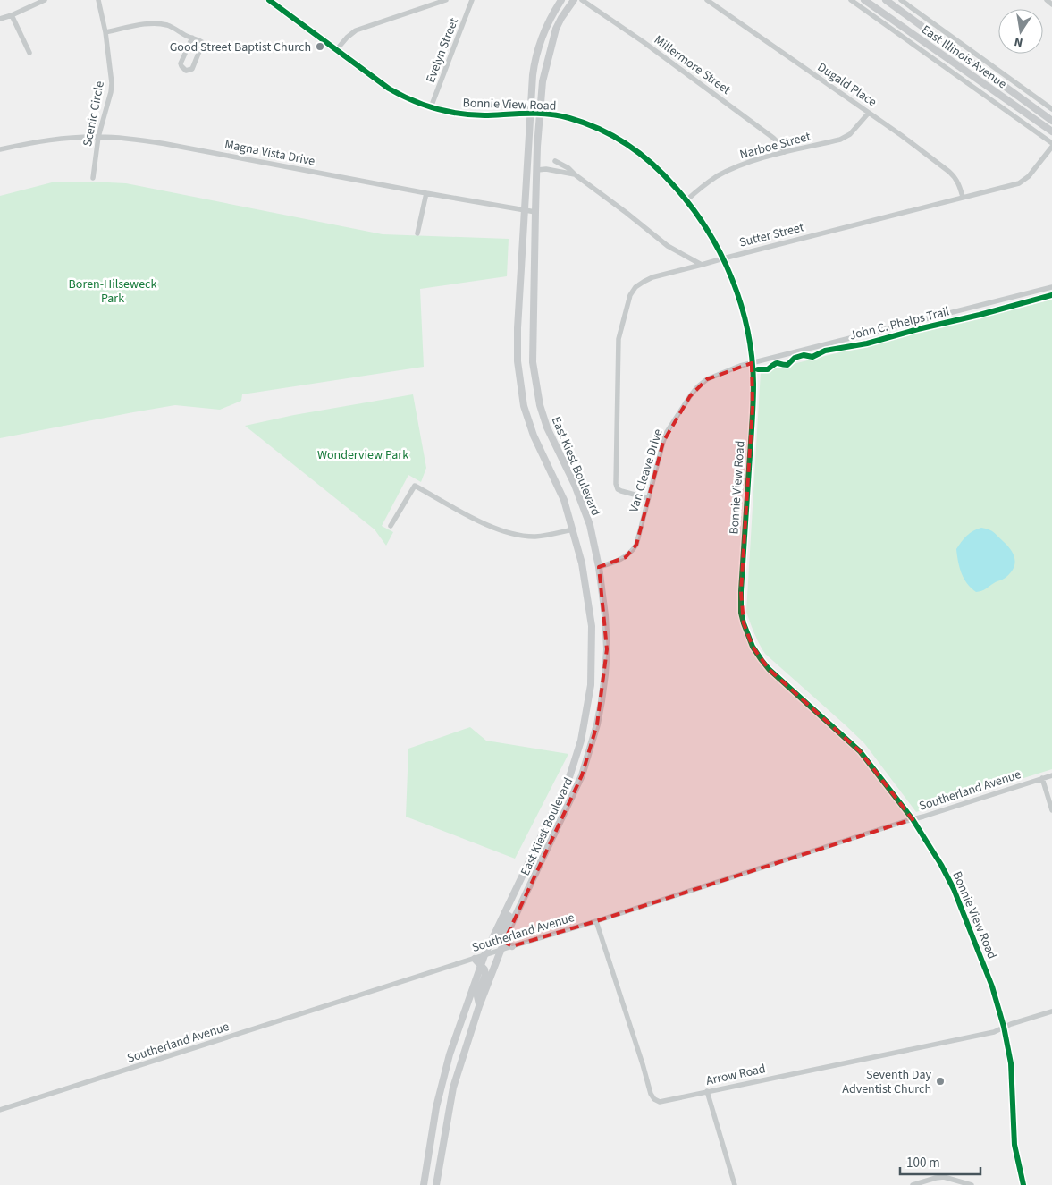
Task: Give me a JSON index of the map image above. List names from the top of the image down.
{
  "streets": {
    "main road": ["East Illinois Avenue", "Bonnie View Road", "East Kiest Boulevard"],
    "street": [
      "Evelyn Street",
      "Millermore Street",
      "Dugald Place",
      "Scenic Circle",
      "Narboe Street",
      "Magna Vista Drive",
      "Sutter Street",
      "Van Cleave Drive",
      "Southerland Avenue",
      "Arrow Road"
    ],
    "cycle path": ["John C. Phelps Trail"]
  },
  "crossings": [
    ["Evelyn Street", "Bonnie View Road"],
    ["Millermore Street", "Narboe Street"],
    ["Dugald Place", "Narboe Street"],
    ["Dugald Place", "Sutter Street"],
    ["Bonnie View Road", "Narboe Street"],
    ["Bonnie View Road", "Sutter Street"],
    ["Bonnie View Road", "East Kiest Boulevard"],
    ["Bonnie View Road", "Van Cleave Drive"],
    ["Bonnie View Road", "Southerland Avenue"],
    ["Bonnie View Road", "Arrow Road"],
    ["Scenic Circle", "Magna Vista Drive"],
    ["Magna Vista Drive", "East Kiest Boulevard"],
    ["Sutter Street", "Van Cleave Drive"],
    ["East Kiest Boulevard", "Van Cleave Drive"],
    ["East Kiest Boulevard", "Southerland Avenue"],
    ["Southerland Avenue", "Arrow Road"]
  ],
  "parks": ["Boren-Hilseweck Park", "Wonderview Park"],
  "places": ["Good Street Baptist Church", "Seventh Day Adventist Church"],
  "scale_bar": "100 m",
  "north": "bottom"
}
